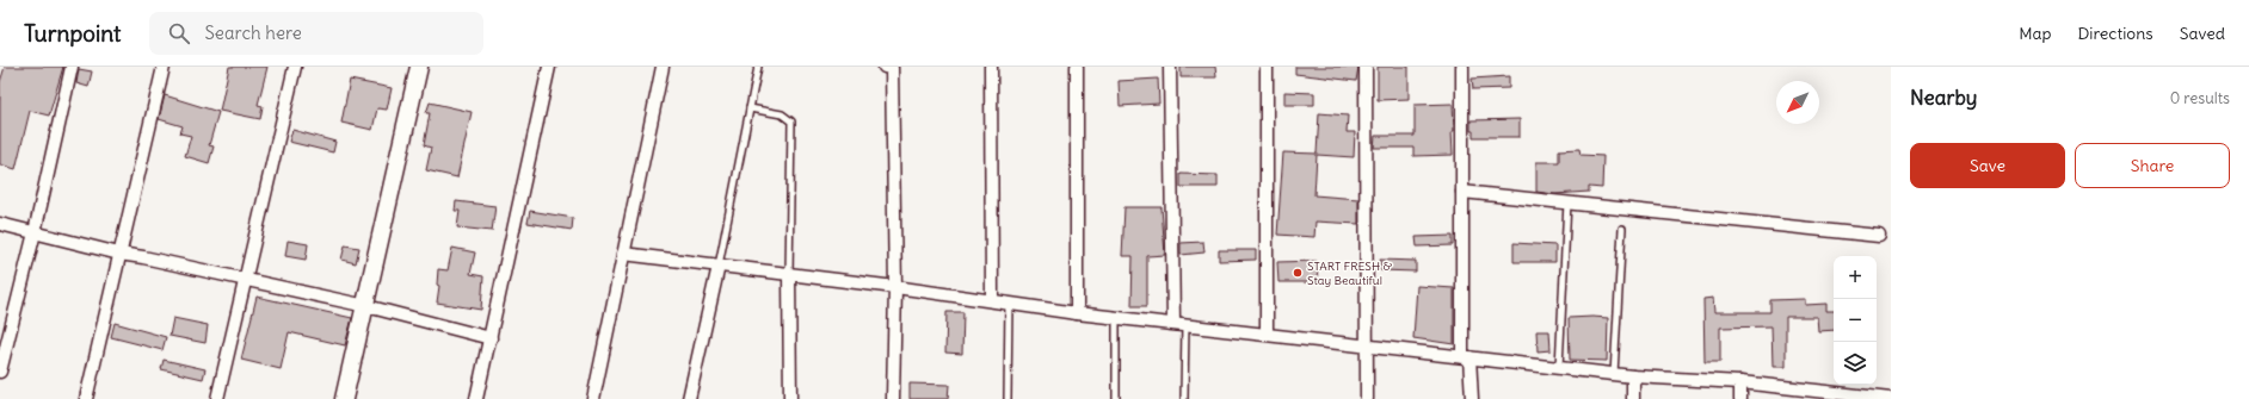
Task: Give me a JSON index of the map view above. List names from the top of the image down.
{
  "places": ["START FRESH & Stay Beautiful"],
  "north": "bottom left",
  "page": {
    "header": "Turnpoint",
    "search": "Search here",
    "nav": ["Map", "Directions", "Saved"],
    "heading": ["Nearby", "0 results"],
    "buttons": ["Save", "Share"],
    "map_buttons": ["+", "−"]
  }
}
